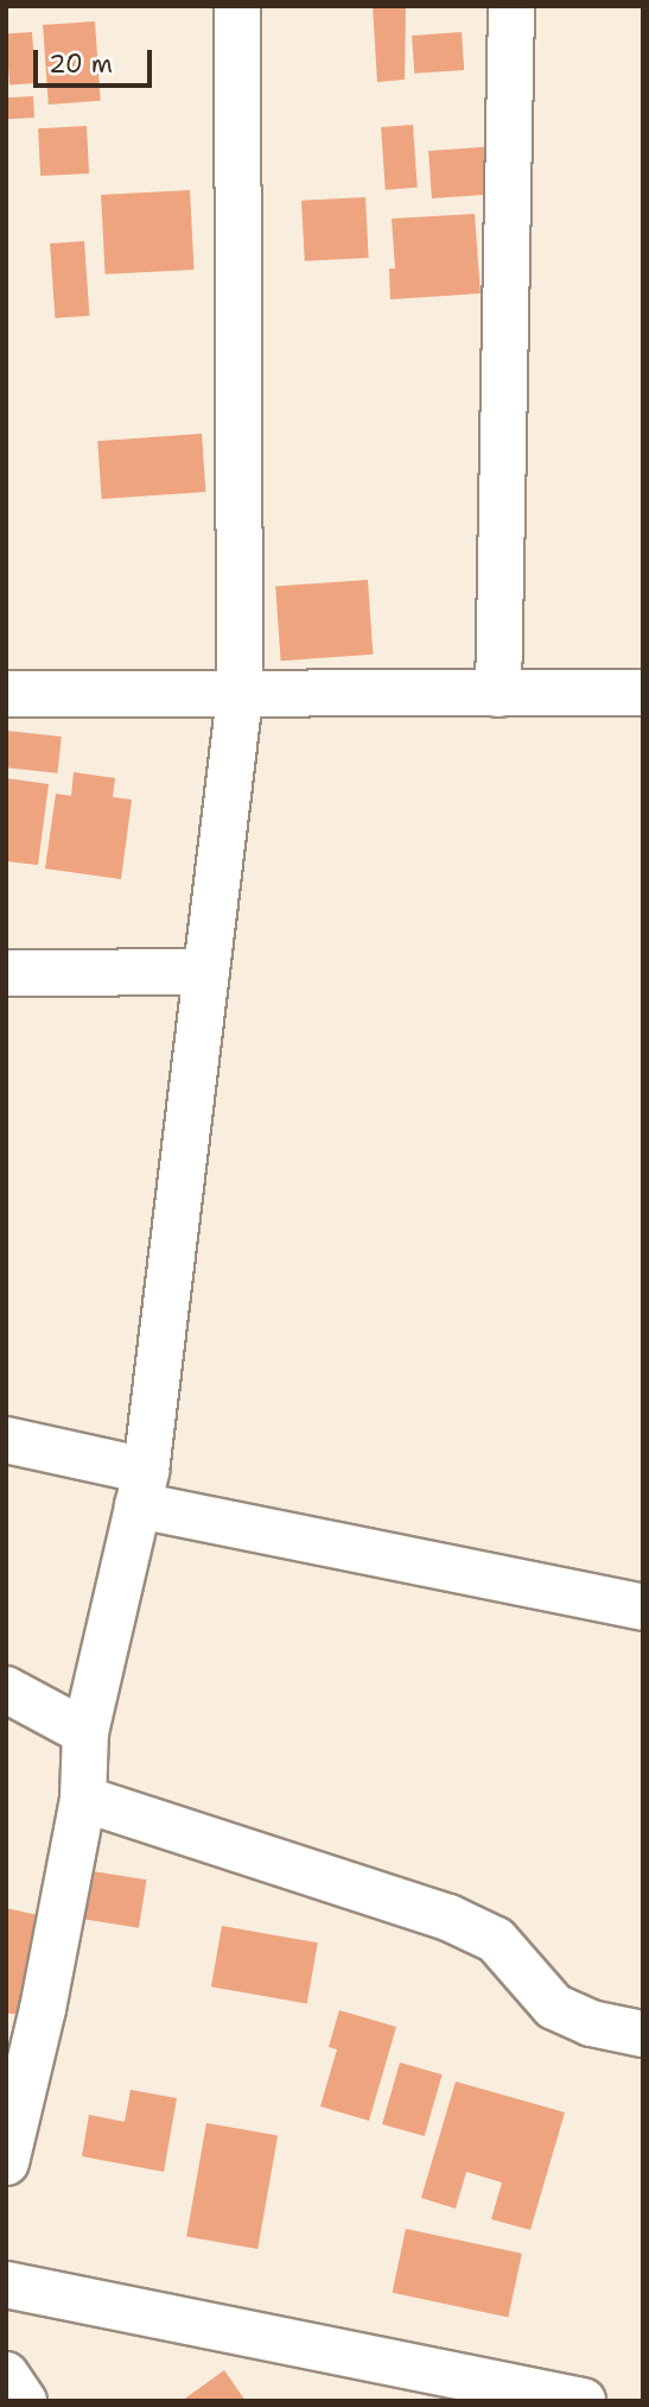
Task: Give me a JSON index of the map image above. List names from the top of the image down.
{
  "scale_bar": "20 m"
}
